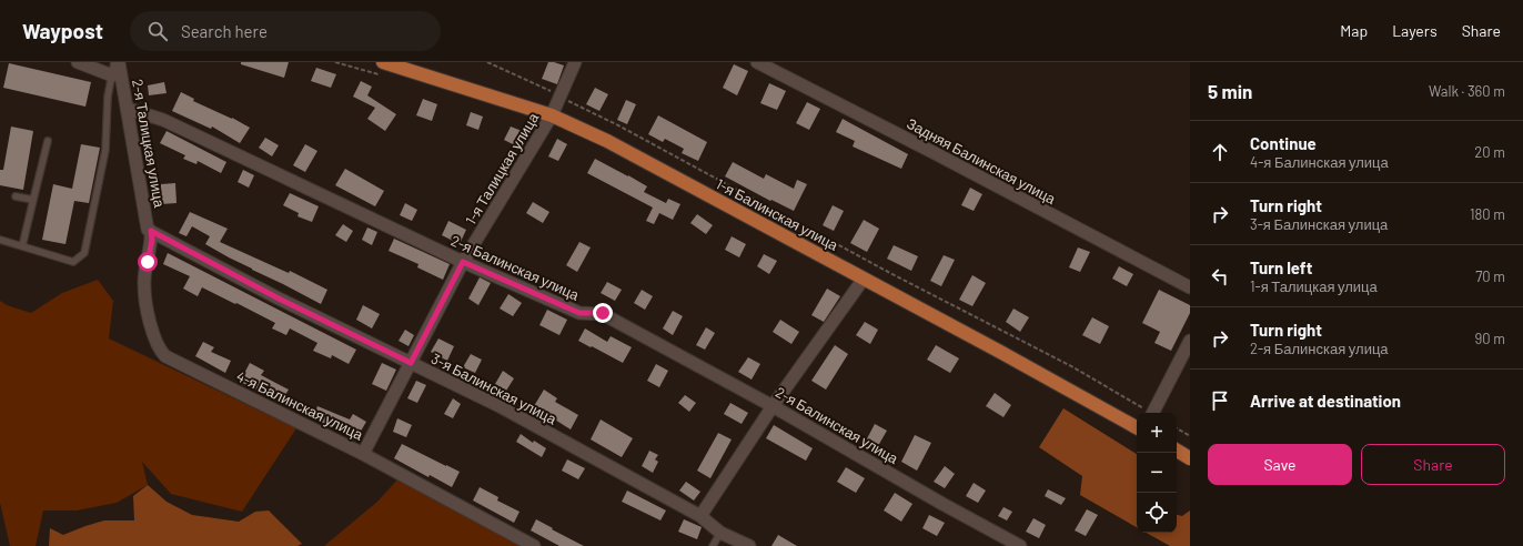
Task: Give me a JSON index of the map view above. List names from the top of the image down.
{
  "streets": {
    "main road": ["1-я Балинская улица"],
    "street": [
      "2-я Талицкая улица",
      "Задняя Балинская улица",
      "1-я Талицкая улица",
      "2-я Балинская улица",
      "3-я Балинская улица",
      "4-я Балинская улица"
    ]
  },
  "crossings": [
    ["2-я Талицкая улица", "2-я Балинская улица"],
    ["2-я Талицкая улица", "3-я Балинская улица"],
    ["2-я Талицкая улица", "4-я Балинская улица"],
    ["1-я Талицкая улица", "1-я Балинская улица"],
    ["1-я Талицкая улица", "2-я Балинская улица"],
    ["1-я Талицкая улица", "3-я Балинская улица"],
    ["1-я Талицкая улица", "4-я Балинская улица"],
    ["3-я Балинская улица", "4-я Балинская улица"]
  ],
  "page": {
    "header": "Waypost",
    "search": "Search here",
    "nav": ["Map", "Layers", "Share"],
    "heading": ["5 min", "Walk · 360 m"],
    "list": [
      ["Continue", "4-я Балинская улица", "20 m"],
      ["Turn right", "3-я Балинская улица", "180 m"],
      ["Turn left", "1-я Талицкая улица", "70 m"],
      ["Turn right", "2-я Балинская улица", "90 m"],
      "Arrive at destination"
    ],
    "map_buttons": ["+", "−"],
    "buttons": ["Save", "Share"]
  }
}
